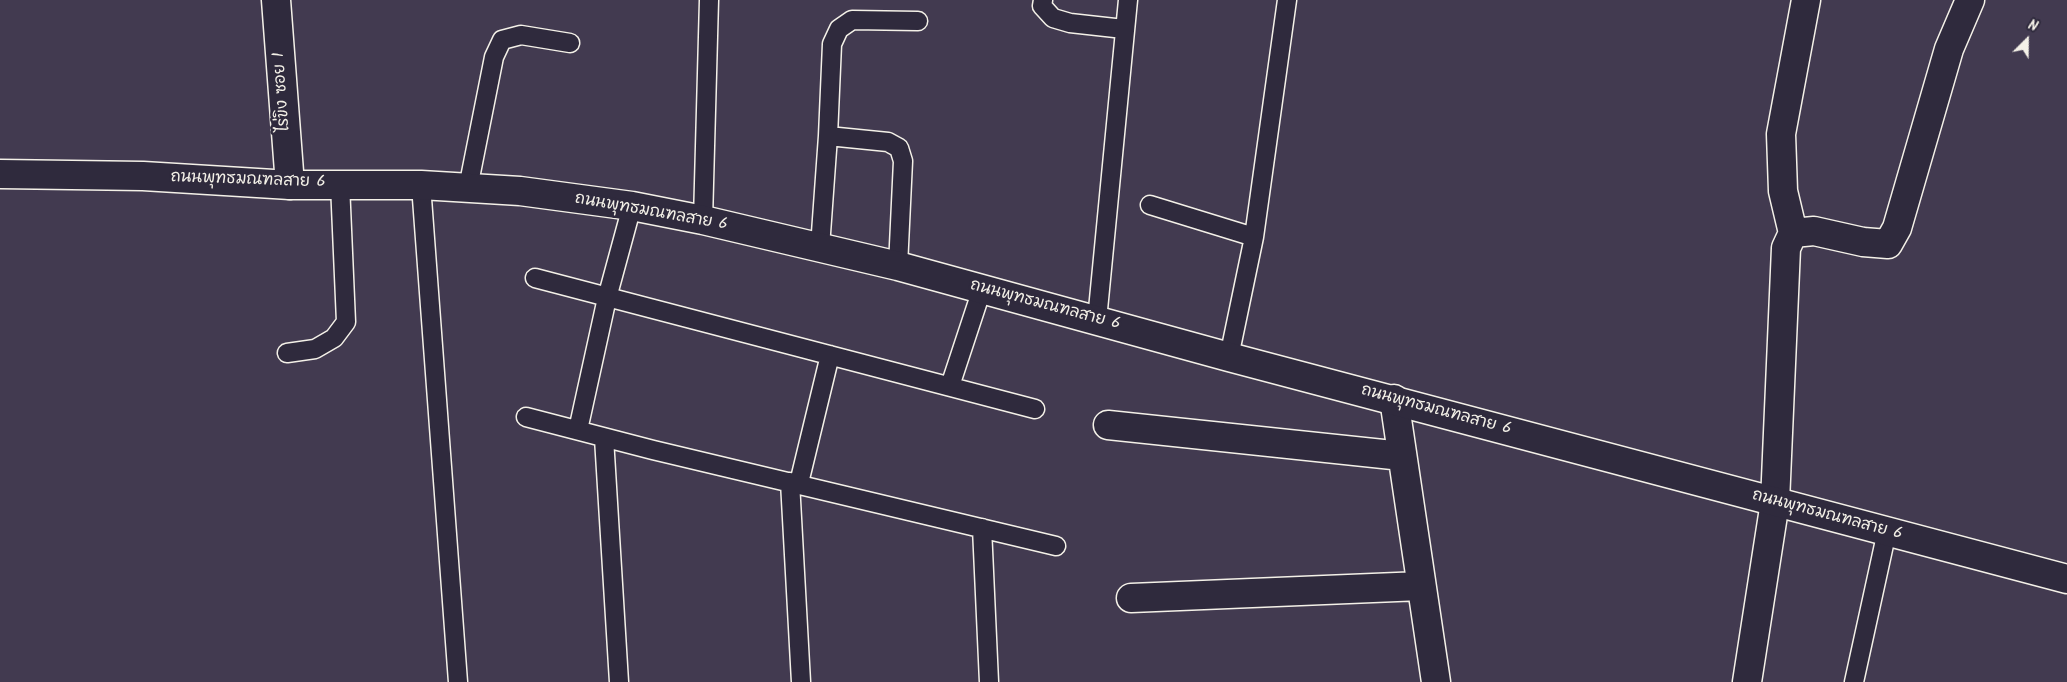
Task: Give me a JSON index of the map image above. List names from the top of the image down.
{
  "streets": {
    "main road": ["ไร่ขิง ซอย 1", "ถนนพุทธมณฑลสาย 6"]
  },
  "crossings": [
    ["ไร่ขิง ซอย 1", "ถนนพุทธมณฑลสาย 6"]
  ],
  "north": "top right"
}
